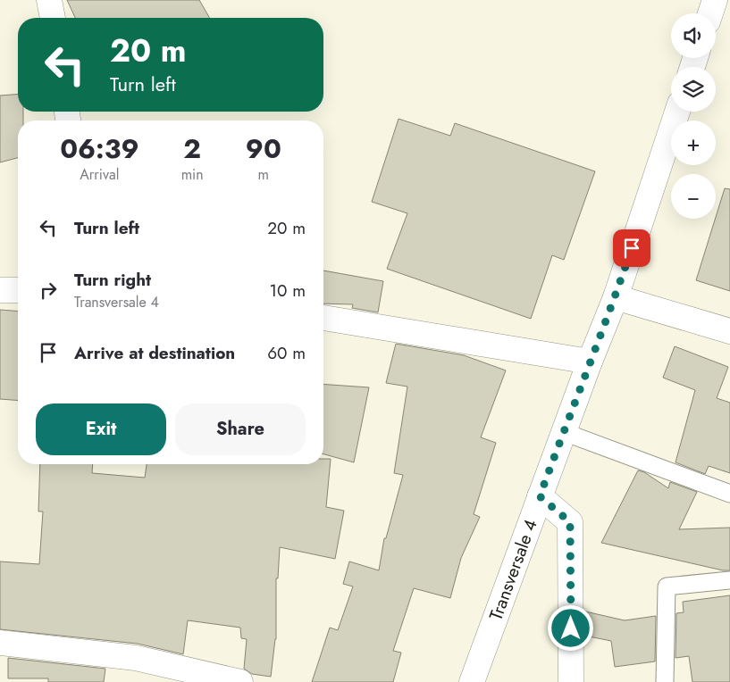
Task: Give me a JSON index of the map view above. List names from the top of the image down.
{
  "streets": {
    "street": ["Transversale 4"]
  },
  "page": {
    "map_buttons": ["+", "−"],
    "turn": ["20 m", "Turn left"],
    "eta": [
      "06:39",
      "Arrival",
      "2",
      "min",
      "90",
      "m"
    ],
    "list": [
      {
        "name": "Turn left",
        "value": "20 m"
      },
      {
        "name": "Turn right",
        "note": "Transversale 4",
        "value": "10 m"
      },
      {
        "name": "Arrive at destination",
        "value": "60 m"
      }
    ],
    "buttons": ["Exit", "Share"]
  }
}
